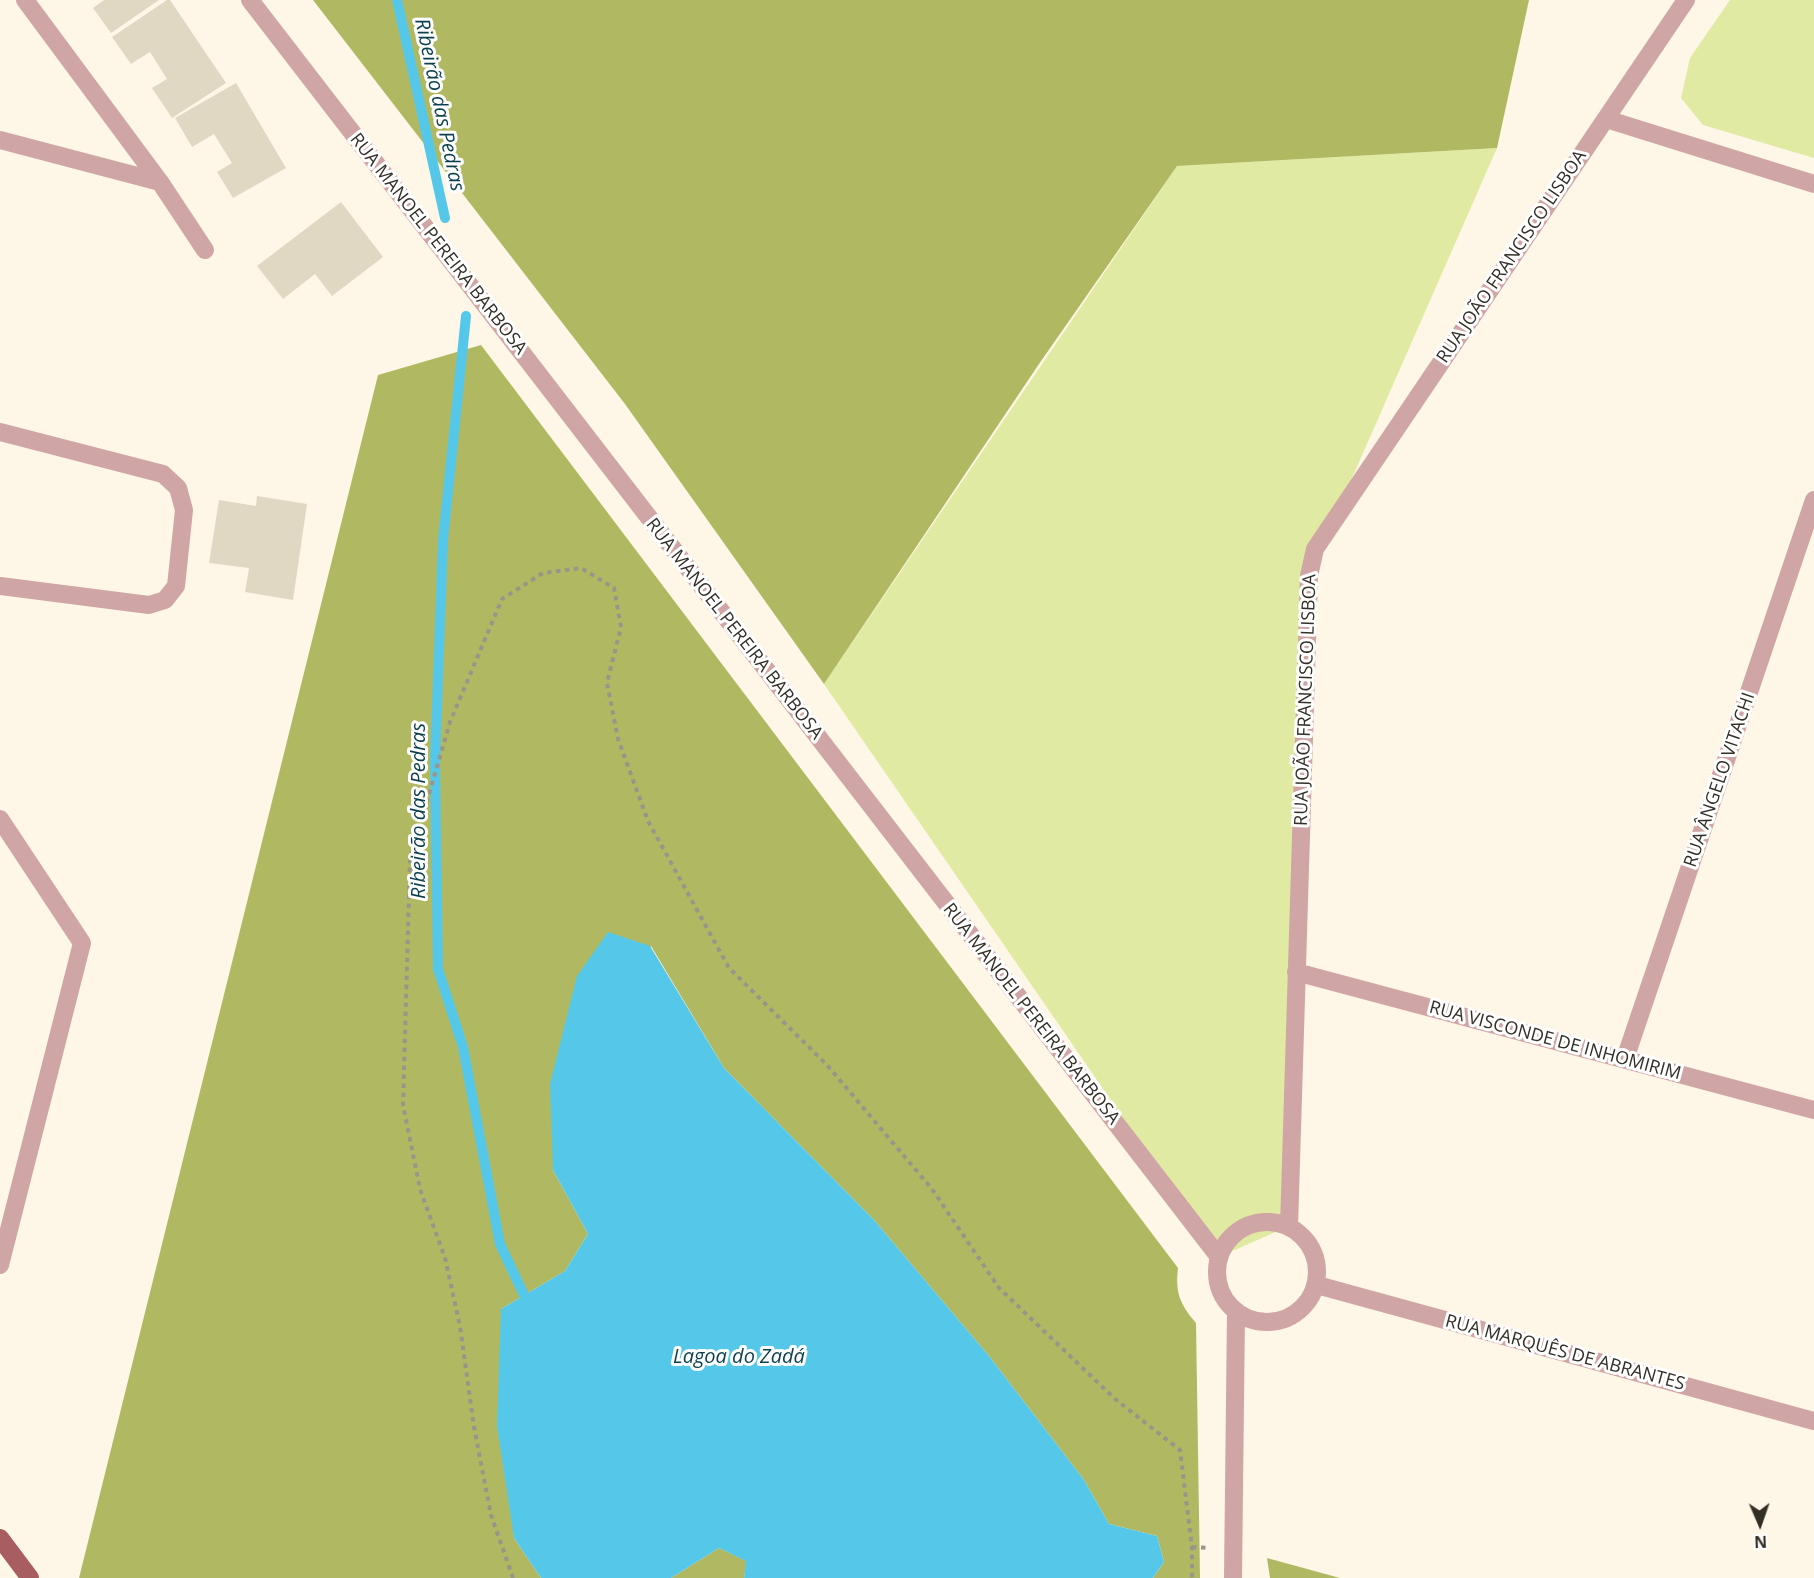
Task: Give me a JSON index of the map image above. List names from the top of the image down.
{
  "streets": {
    "street": [
      "RUA MANOEL PEREIRA BARBOSA",
      "RUA JOÃO FRANCISCO LISBOA",
      "RUA ÂNGELO VITACHI",
      "RUA VISCONDE DE INHOMIRIM",
      "RUA MARQUÊS DE ABRANTES"
    ]
  },
  "crossings": [
    ["RUA MANOEL PEREIRA BARBOSA", "RUA JOÃO FRANCISCO LISBOA"],
    ["RUA MANOEL PEREIRA BARBOSA", "RUA MARQUÊS DE ABRANTES"],
    ["RUA JOÃO FRANCISCO LISBOA", "RUA VISCONDE DE INHOMIRIM"],
    ["RUA JOÃO FRANCISCO LISBOA", "RUA MARQUÊS DE ABRANTES"],
    ["RUA ÂNGELO VITACHI", "RUA VISCONDE DE INHOMIRIM"]
  ],
  "water": ["Ribeirão das Pedras", "Lagoa do Zadá"],
  "north": "bottom"
}
